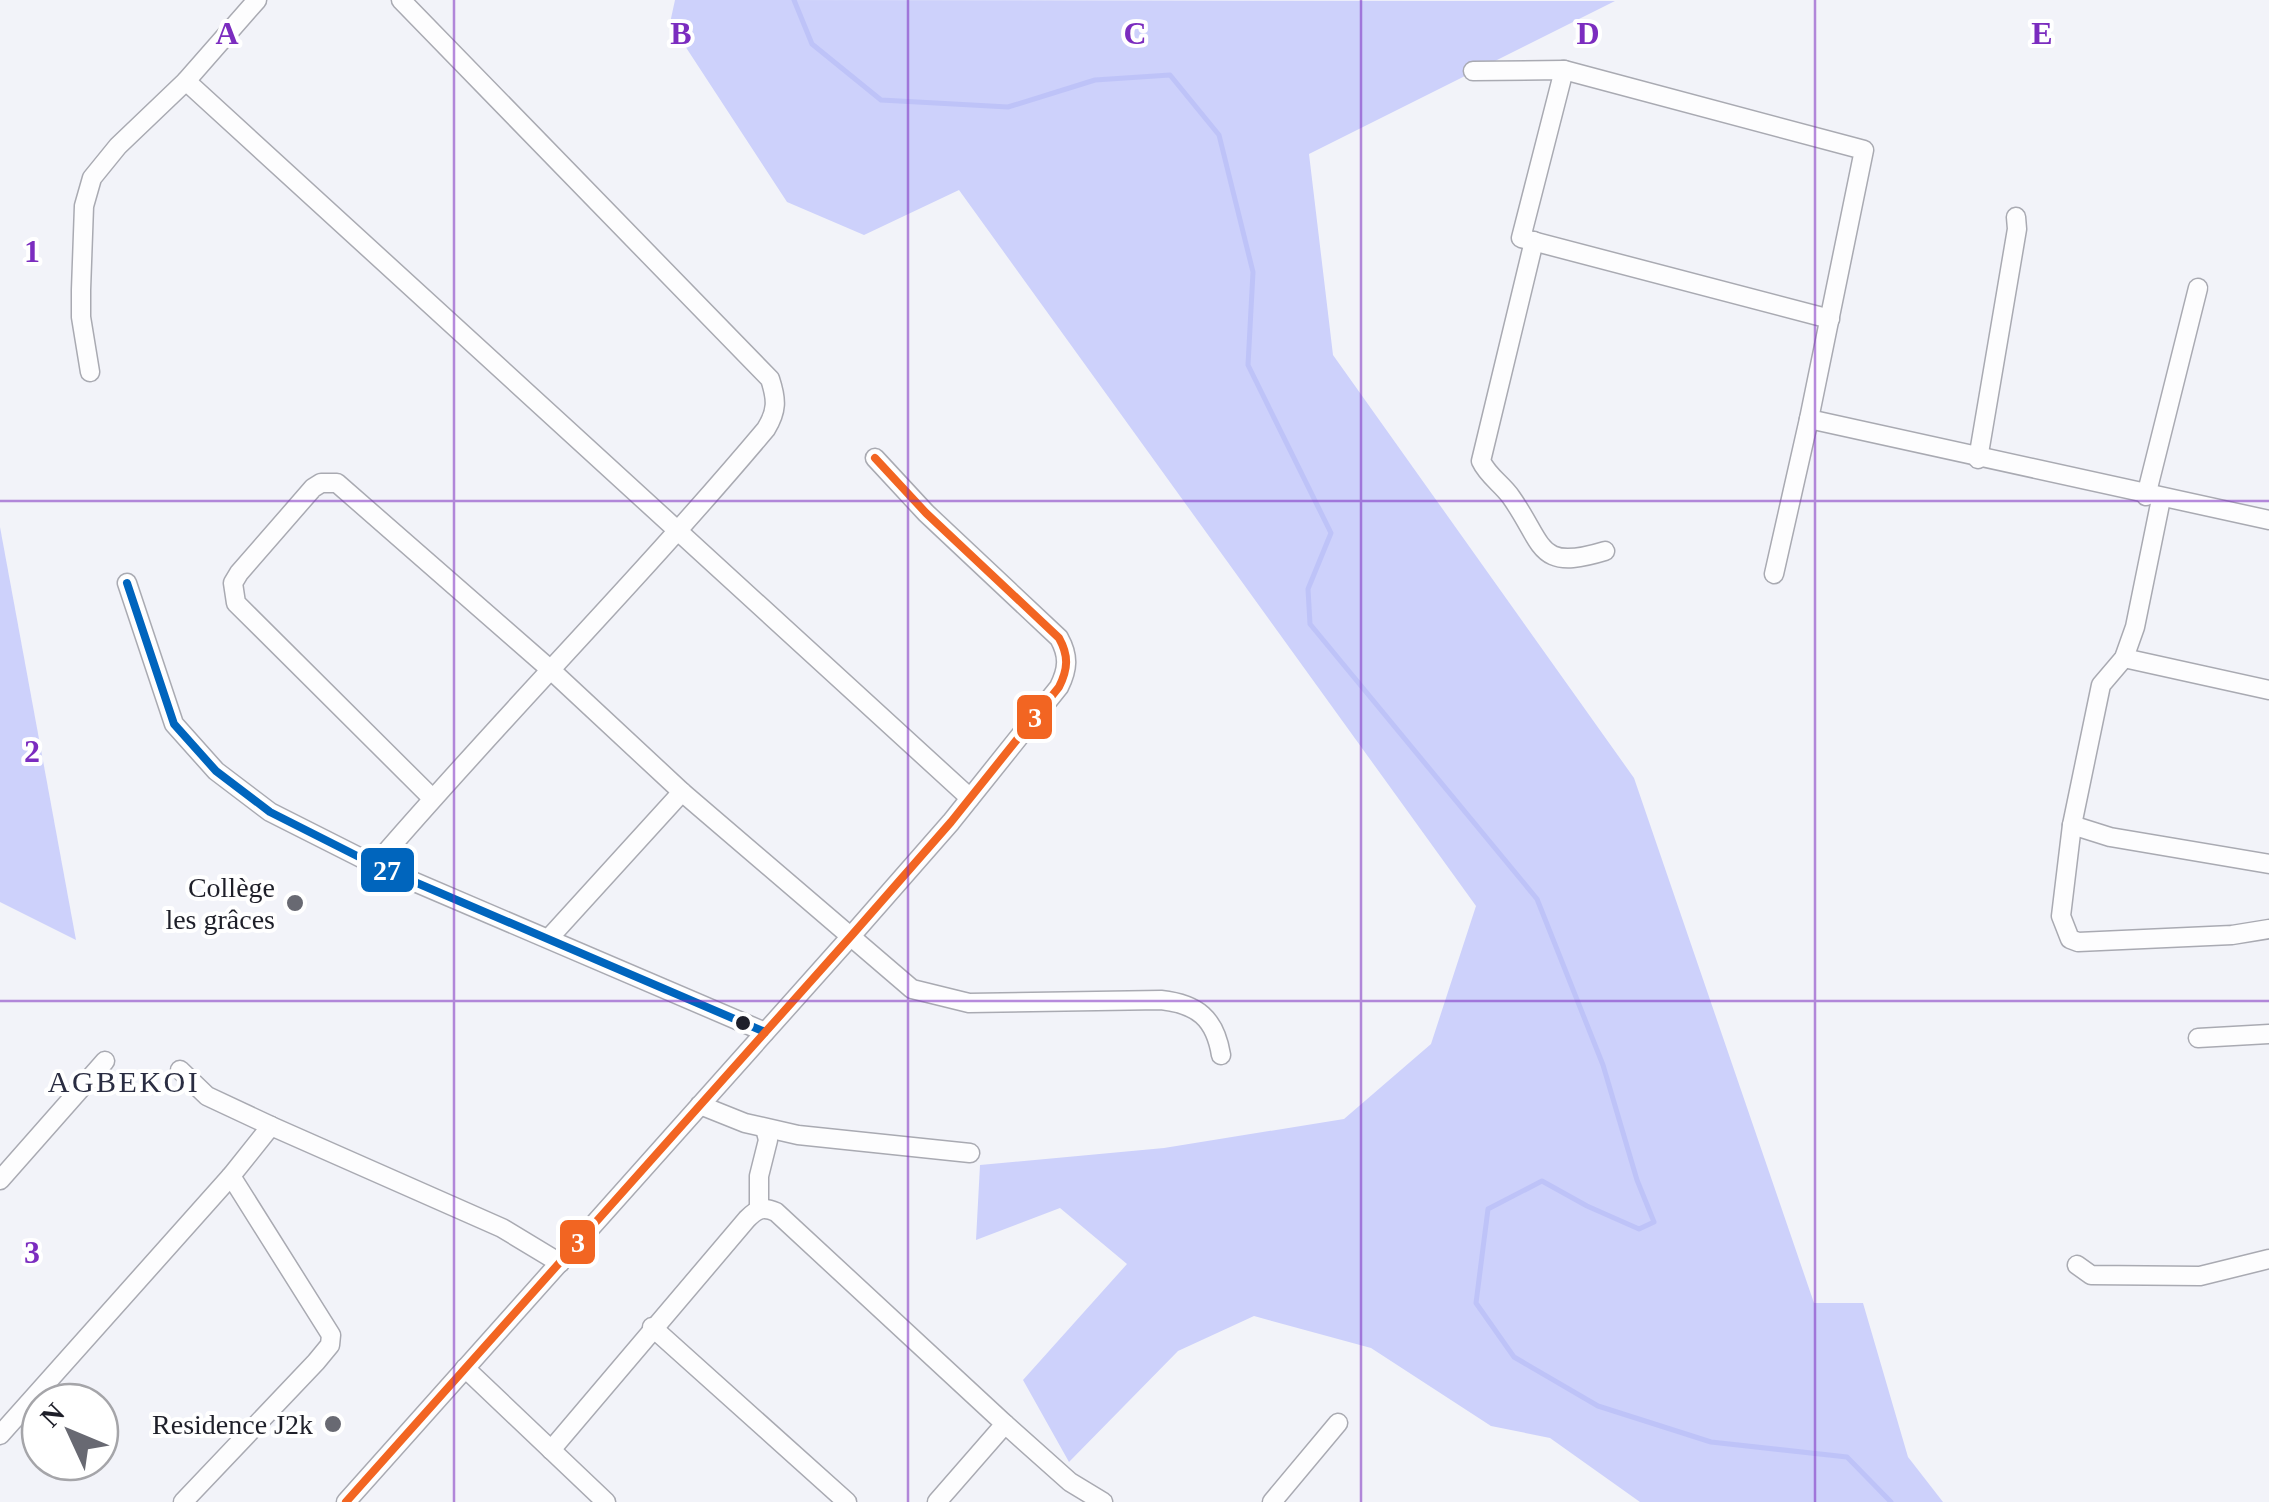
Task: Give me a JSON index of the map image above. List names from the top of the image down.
{
  "districts": ["AGBEKOI"],
  "places": ["Collège les grâces", "Residence J2k"],
  "lines": ["transit line 3", "transit line 27"],
  "north": "top left",
  "grid": {
    "columns": [
      "A",
      "B",
      "C",
      "D",
      "E"
    ],
    "rows": ["1", "2", "3"]
  }
}
